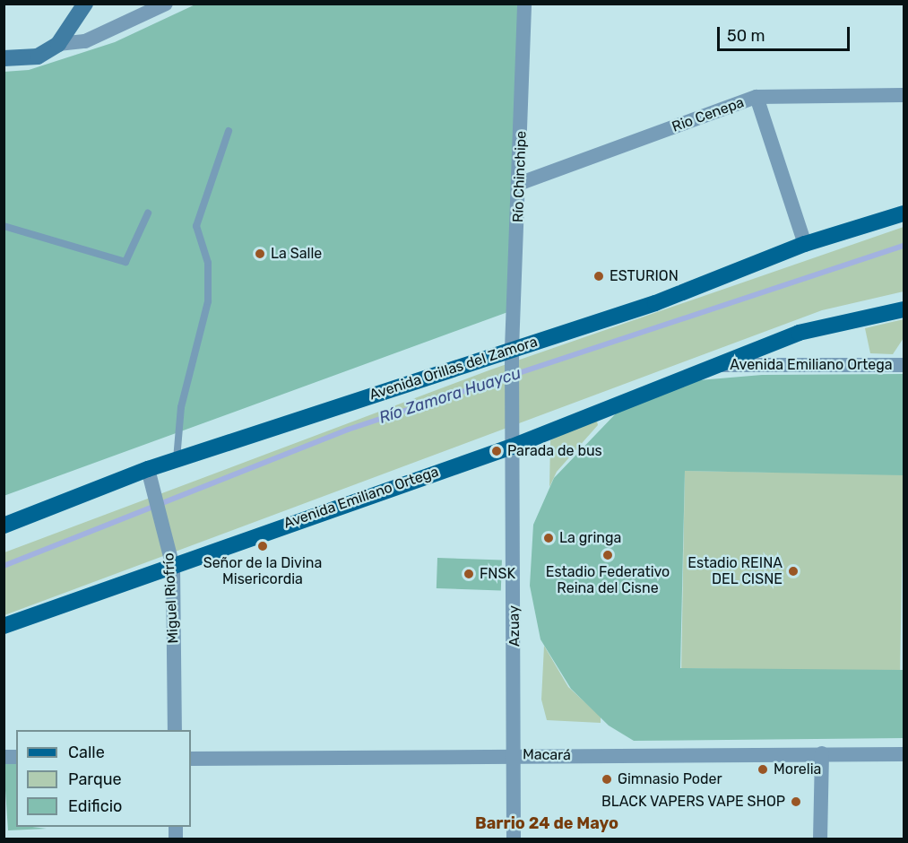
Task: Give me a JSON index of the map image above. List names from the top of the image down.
{
  "streets": {
    "main road": ["Avenida Emiliano Ortega", "Avenida Orillas del Zamora"],
    "street": [
      "Rio Cenepa",
      "Río Chinchipe",
      "Miguel Riofrío",
      "Azuay",
      "Macará"
    ]
  },
  "crossings": [
    ["Rio Cenepa", "Río Chinchipe"],
    ["Río Chinchipe", "Avenida Orillas del Zamora"],
    ["Río Chinchipe", "Azuay"],
    ["Avenida Emiliano Ortega", "Miguel Riofrío"],
    ["Avenida Emiliano Ortega", "Azuay"],
    ["Avenida Orillas del Zamora", "Miguel Riofrío"],
    ["Avenida Orillas del Zamora", "Azuay"],
    ["Azuay", "Macará"]
  ],
  "districts": ["Barrio 24 de Mayo"],
  "water": ["Río Zamora Huaycu"],
  "places": [
    "La Salle",
    "ESTURION",
    "Parada de bus",
    "La gringa",
    "Señor de la Divina Misericordia",
    "Estadio Federativo Reina del Cisne",
    "Estadio REINA DEL CISNE",
    "FNSK",
    "Morelia",
    "Gimnasio Poder",
    "BLACK VAPERS VAPE SHOP"
  ],
  "legend": ["Calle", "Parque", "Edificio"],
  "scale_bar": "50 m"
}
